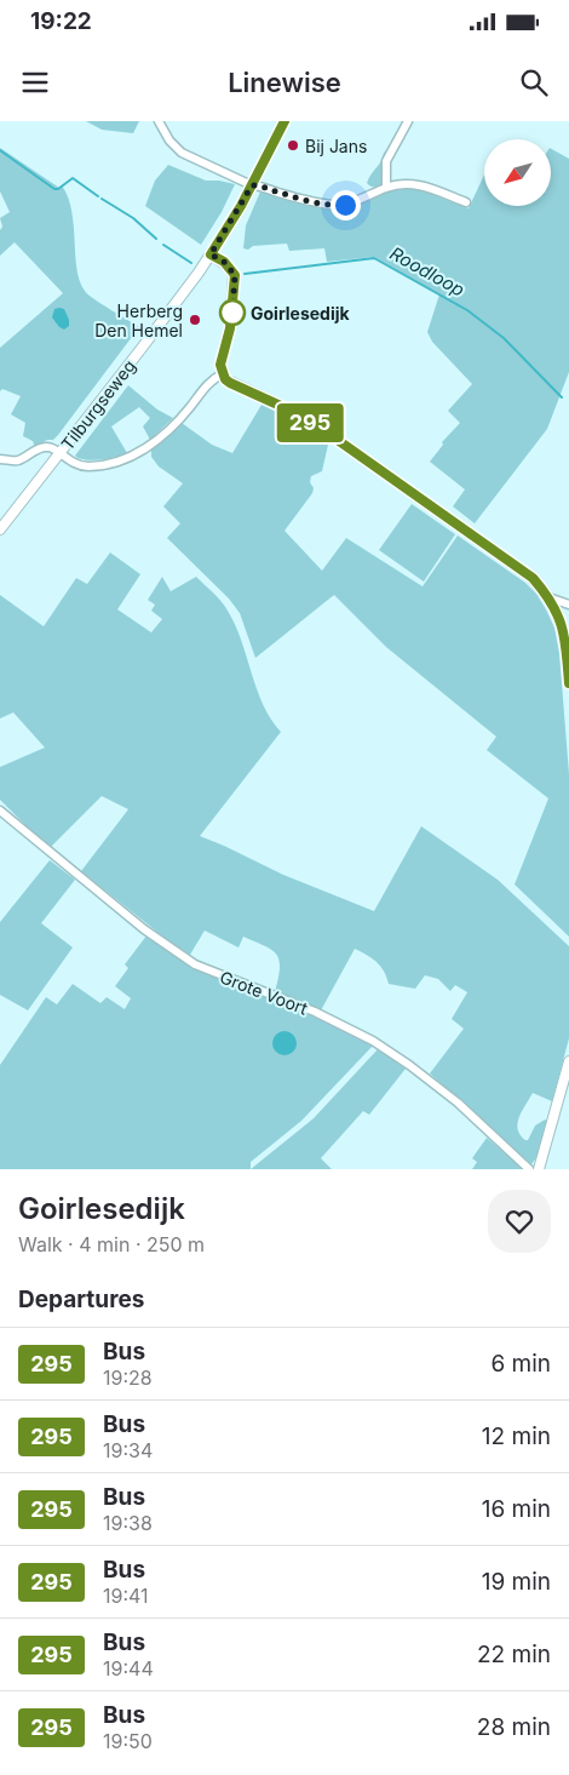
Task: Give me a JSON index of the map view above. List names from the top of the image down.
{
  "streets": {
    "street": ["Tilburgseweg", "Grote Voort"]
  },
  "water": ["Roodloop"],
  "places": ["Bij Jans", "Goirlesedijk", "Herberg Den Hemel"],
  "lines": ["bus line 295"],
  "north": "bottom left",
  "page": {
    "status": "19:22",
    "header": "Linewise",
    "on_map": "295",
    "heading": [
      ["Goirlesedijk", "Walk · 4 min · 250 m"],
      "Departures"
    ],
    "list": [
      {
        "mark": "295",
        "name": "Bus",
        "note": "19:28",
        "value": "6 min"
      },
      {
        "mark": "295",
        "name": "Bus",
        "note": "19:34",
        "value": "12 min"
      },
      {
        "mark": "295",
        "name": "Bus",
        "note": "19:38",
        "value": "16 min"
      },
      {
        "mark": "295",
        "name": "Bus",
        "note": "19:41",
        "value": "19 min"
      },
      {
        "mark": "295",
        "name": "Bus",
        "note": "19:44",
        "value": "22 min"
      },
      {
        "mark": "295",
        "name": "Bus",
        "note": "19:50",
        "value": "28 min"
      }
    ]
  }
}
